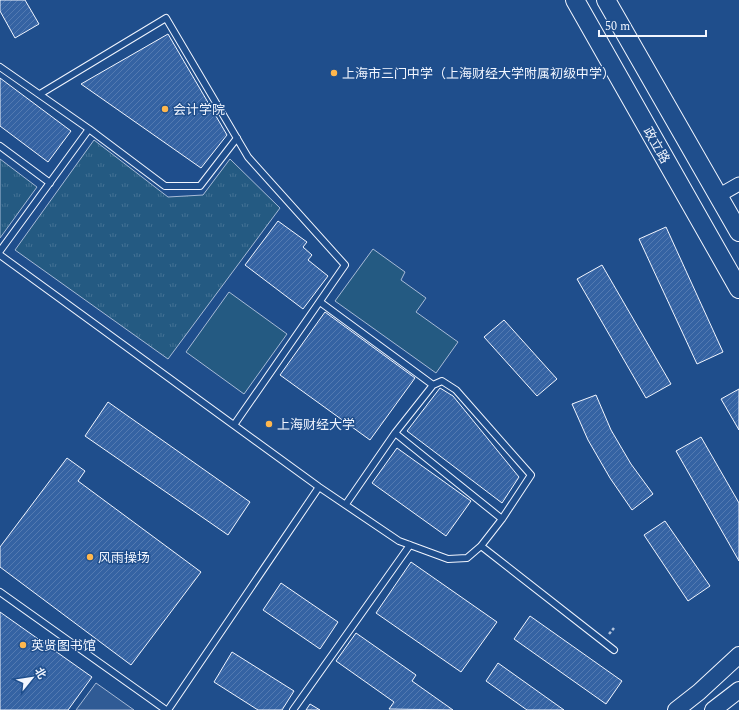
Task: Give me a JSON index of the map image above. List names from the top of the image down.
{
  "streets": {
    "main road": ["政立路"]
  },
  "places": [
    "上海市三门中学（上海财经大学附属初级中学）",
    "会计学院",
    "上海财经大学",
    "风雨操场",
    "英贤图书馆"
  ],
  "scale_bar": "50 m",
  "north": "top right"
}
